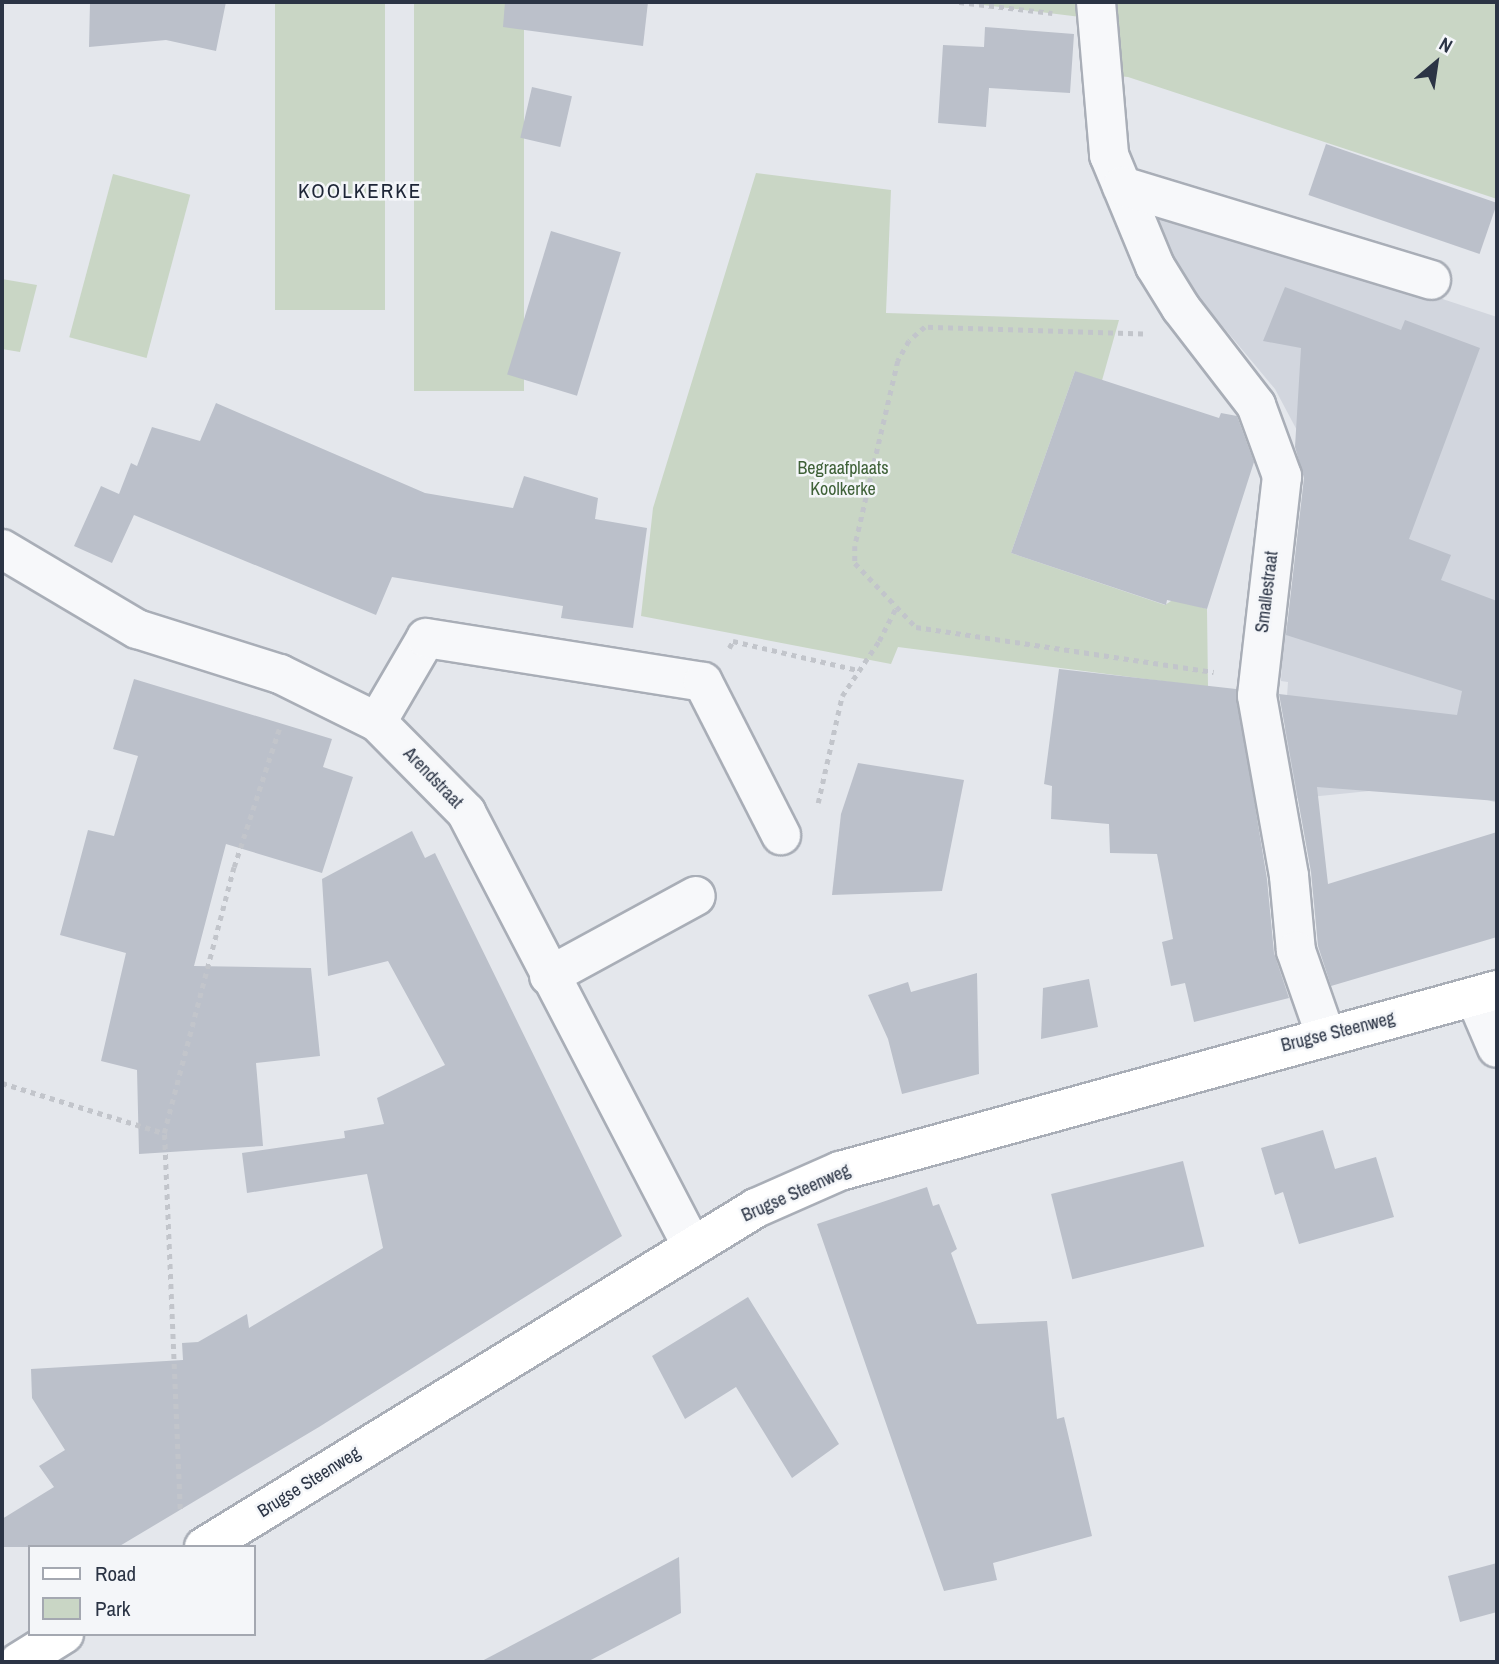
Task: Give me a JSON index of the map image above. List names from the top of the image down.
{
  "streets": {
    "main road": ["Brugse Steenweg"],
    "street": ["Smallestraat", "Arendstraat"]
  },
  "crossings": [
    ["Smallestraat", "Brugse Steenweg"],
    ["Arendstraat", "Brugse Steenweg"]
  ],
  "districts": ["KOOLKERKE"],
  "parks": ["Begraafplaats Koolkerke"],
  "legend": ["Road", "Park"],
  "north": "top right"
}
